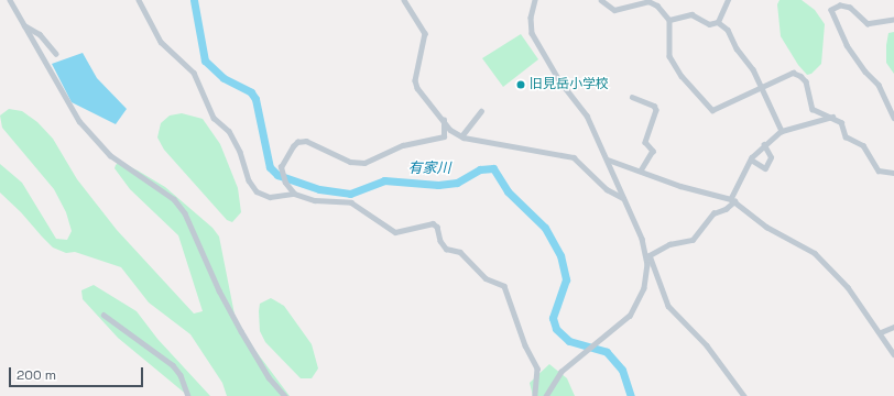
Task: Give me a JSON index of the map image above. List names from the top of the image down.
{
  "water": ["有家川"],
  "places": ["旧見岳小学校"],
  "scale_bar": "200 m"
}
